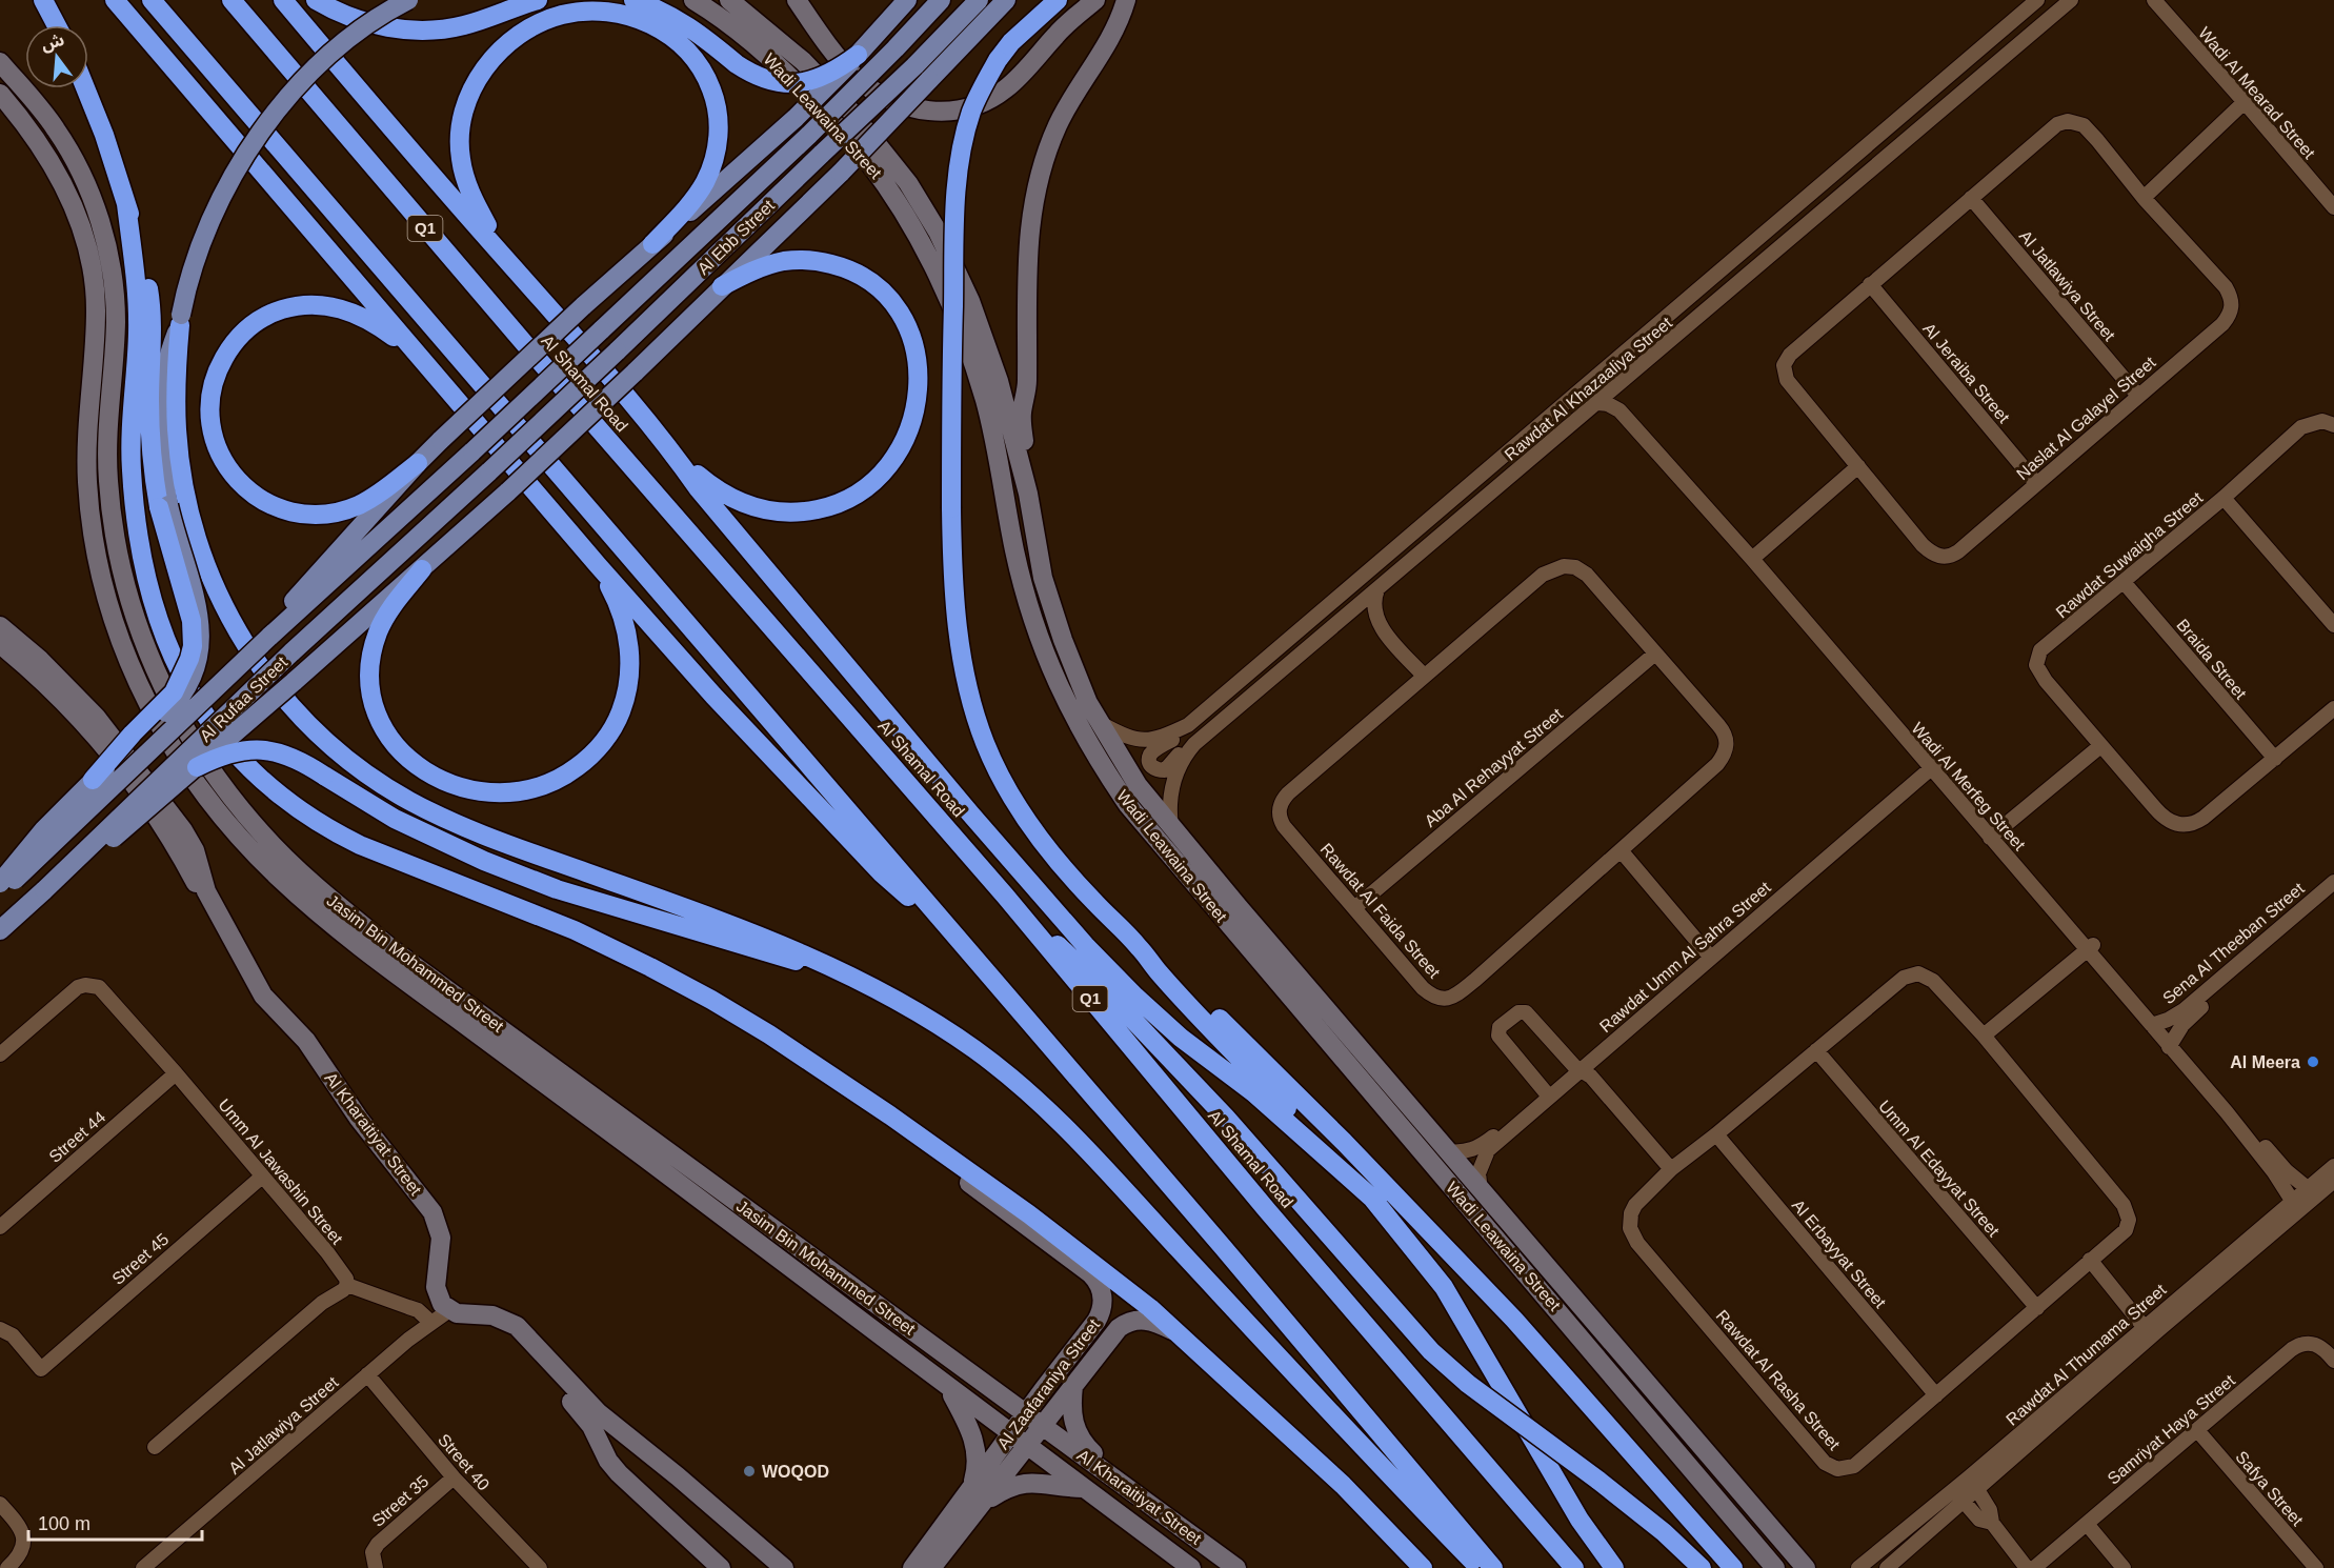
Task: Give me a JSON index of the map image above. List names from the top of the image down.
{
  "streets": {
    "highway": ["Q1", "Al Shamal Road"],
    "main road": [
      "Wadi Leawaina Street",
      "Al Ebb Street",
      "Al Rufaa Street",
      "Jasim Bin Mohammed Street",
      "Al Kharaitiyat Street",
      "Al Zaafaraniya Street"
    ],
    "street": [
      "Wadi Al Mearad Street",
      "Al Jatlawiya Street",
      "Al Jeraiba Street",
      "Rawdat Al Khazaaliya Street",
      "Naslat Al Galayel Street",
      "Rawdat Suwaigha Street",
      "Braida Street",
      "Aba Al Rehayyat Street",
      "Wadi Al Merfeg Street",
      "Rawdat Al Faida Street",
      "Sena Al Theeban Street",
      "Rawdat Umm Al Sahra Street",
      "Street 44",
      "Umm Al Edayyat Street",
      "Umm Al Jawashin Street",
      "Al Erbayyat Street",
      "Street 45",
      "Rawdat Al Thumama Street",
      "Rawdat Al Rasha Street",
      "Samriyat Haya Street",
      "Street 40",
      "Safya Street",
      "Street 35"
    ]
  },
  "crossings": [
    ["Wadi Leawaina Street", "Rawdat Al Khazaaliya Street"],
    ["Wadi Leawaina Street", "Rawdat Umm Al Sahra Street"],
    ["Al Ebb Street", "Al Rufaa Street"],
    ["Al Jatlawiya Street", "Naslat Al Galayel Street"],
    ["Al Jatlawiya Street", "Al Kharaitiyat Street"],
    ["Al Jatlawiya Street", "Street 40"],
    ["Al Jeraiba Street", "Naslat Al Galayel Street"],
    ["Rawdat Al Khazaaliya Street", "Wadi Al Merfeg Street"],
    ["Rawdat Suwaigha Street", "Braida Street"],
    ["Aba Al Rehayyat Street", "Rawdat Al Faida Street"],
    ["Wadi Al Merfeg Street", "Sena Al Theeban Street"],
    ["Wadi Al Merfeg Street", "Rawdat Umm Al Sahra Street"],
    ["Wadi Al Merfeg Street", "Rawdat Al Thumama Street"],
    ["Jasim Bin Mohammed Street", "Al Kharaitiyat Street"],
    ["Jasim Bin Mohammed Street", "Al Zaafaraniya Street"],
    ["Al Kharaitiyat Street", "Al Zaafaraniya Street"],
    ["Street 44", "Umm Al Jawashin Street"],
    ["Umm Al Edayyat Street", "Rawdat Al Rasha Street"],
    ["Umm Al Jawashin Street", "Street 45"],
    ["Al Erbayyat Street", "Rawdat Al Rasha Street"],
    ["Samriyat Haya Street", "Safya Street"],
    ["Street 40", "Street 35"]
  ],
  "places": ["Al Meera", "WOQOD"],
  "scale_bar": "100 m",
  "north": "top"
}
